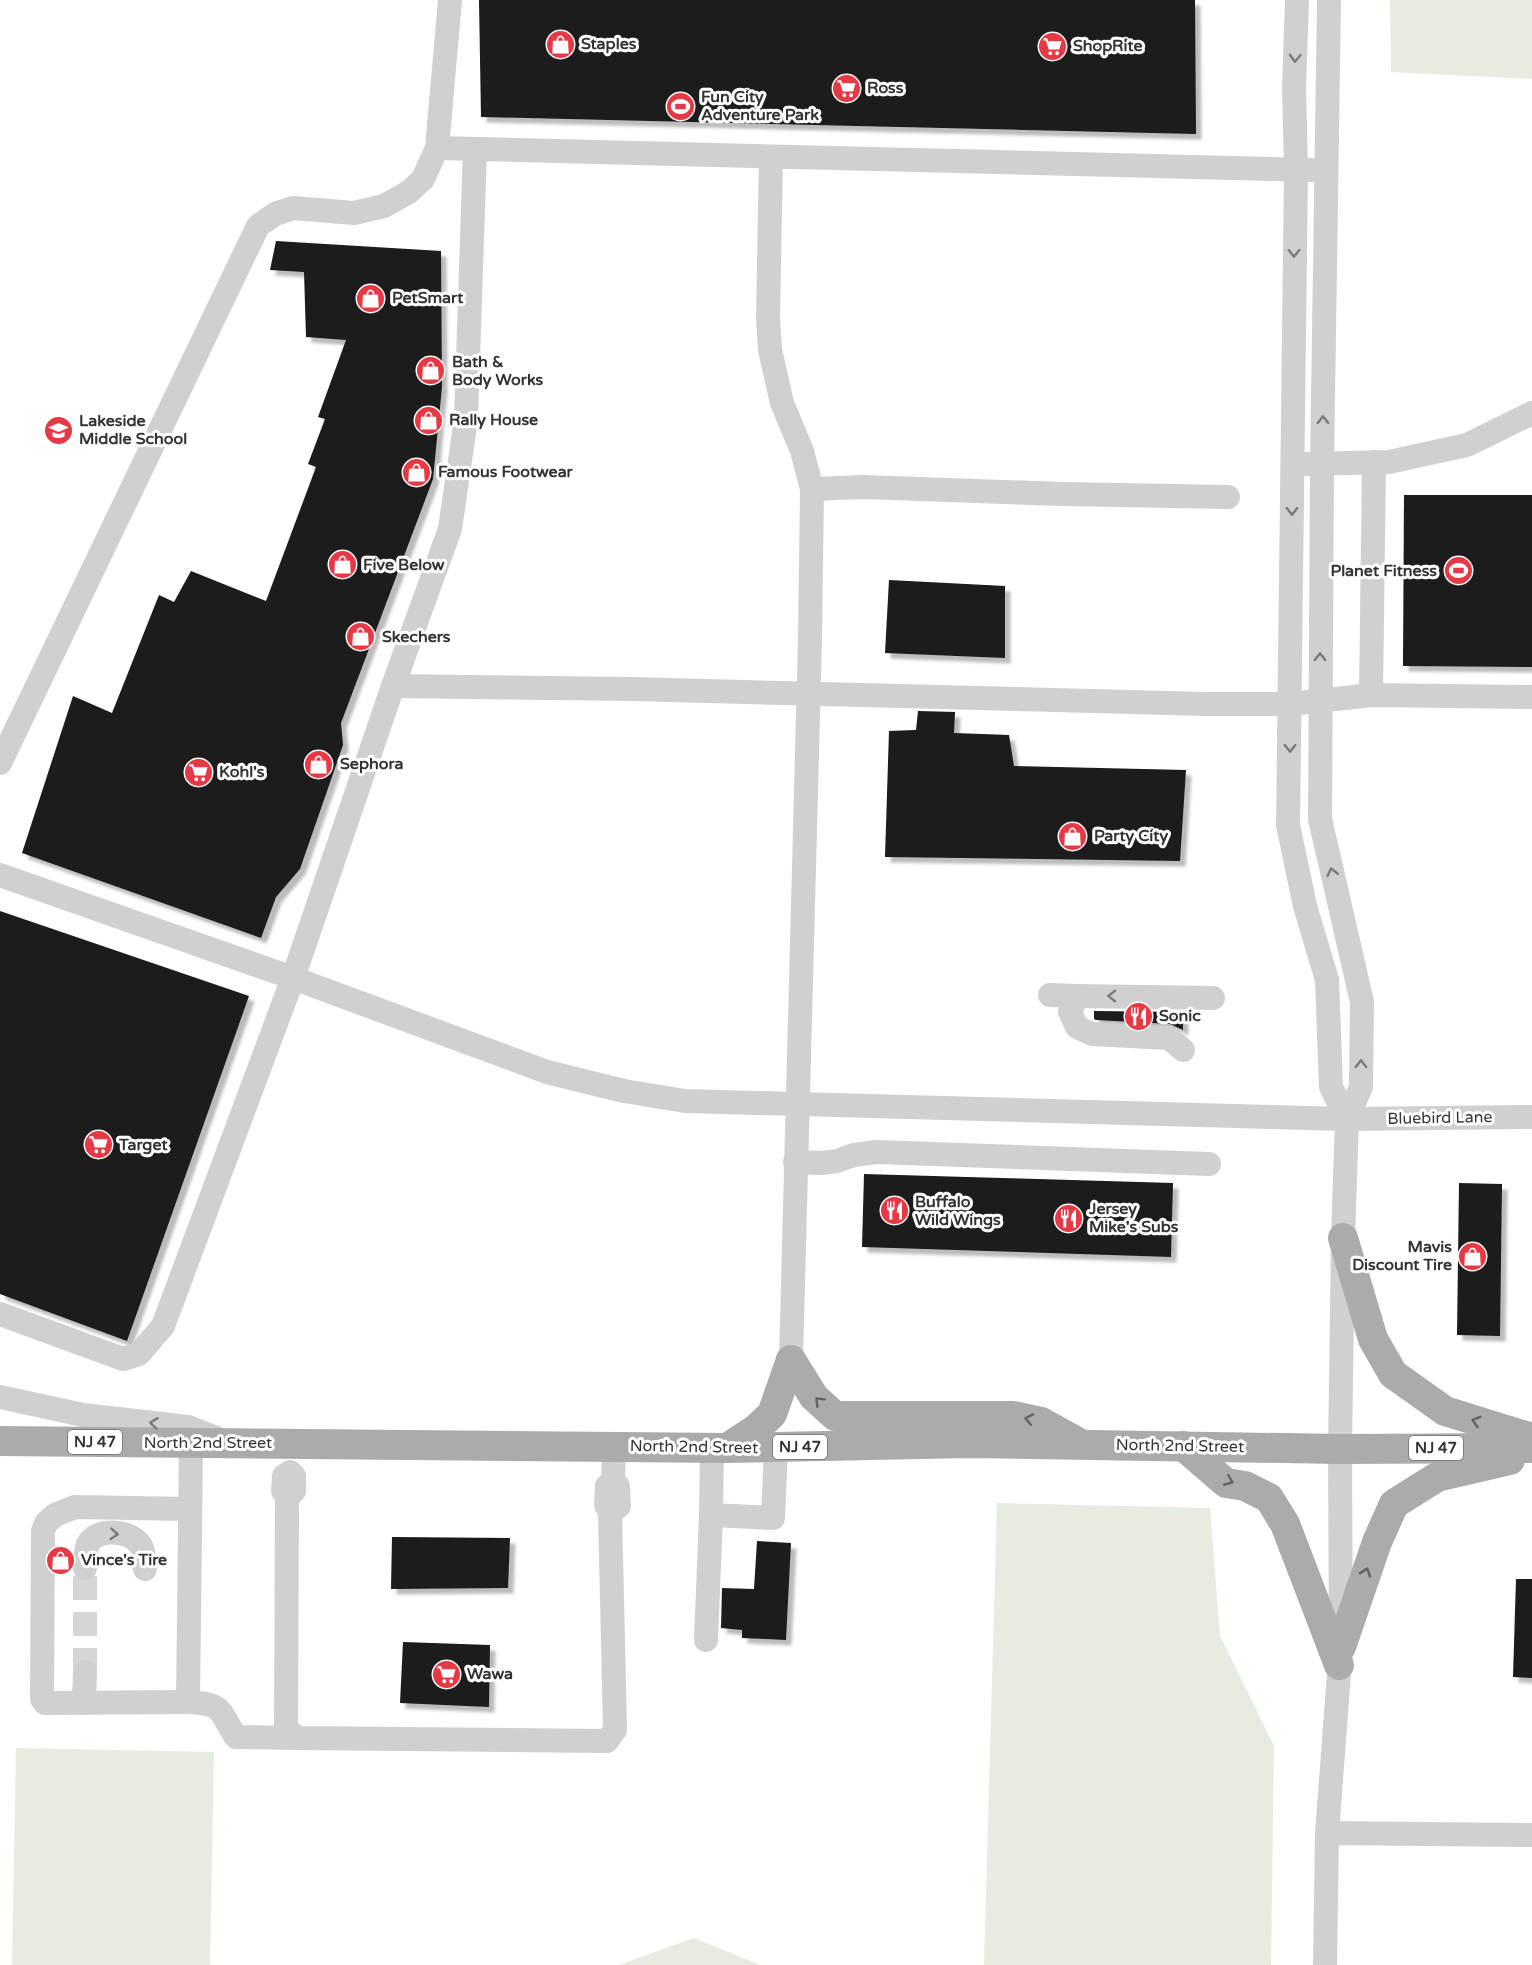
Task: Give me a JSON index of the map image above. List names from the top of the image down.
{
  "streets": {
    "main road": ["NJ 47", "North 2nd Street"],
    "street": ["Bluebird Lane"]
  },
  "places": {
    "shop": [
      "Staples",
      "PetSmart",
      "Bath & Body Works",
      "Rally House",
      "Famous Footwear",
      "Five Below",
      "Skechers",
      "Sephora",
      "Party City",
      "Mavis Discount Tire",
      "Vince's Tire"
    ],
    "supermarket": [
      "ShopRite",
      "Ross",
      "Kohl's",
      "Target",
      "Wawa"
    ],
    "sports": ["Fun City Adventure Park", "Planet Fitness"],
    "school or university": ["Lakeside Middle School"],
    "restaurant": ["Sonic", "Buffalo Wild Wings", "Jersey Mike's Subs"]
  }
}
